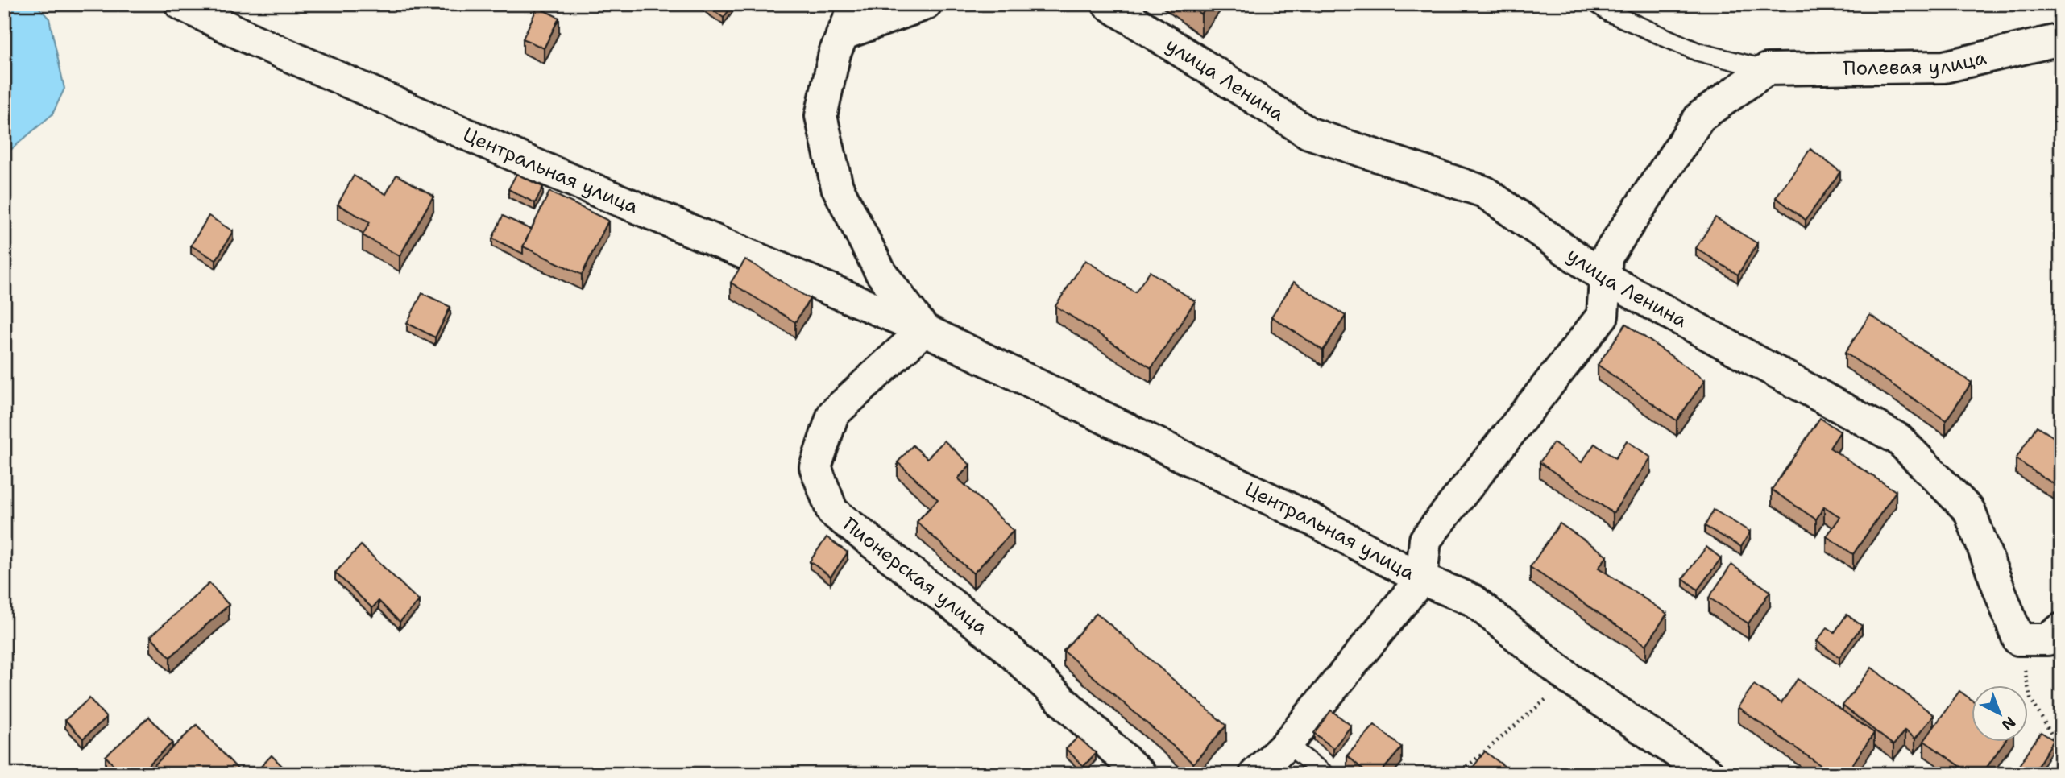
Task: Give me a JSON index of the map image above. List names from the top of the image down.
{
  "streets": {
    "street": [
      "Полевая улица",
      "улица Ленина",
      "Центральная улица",
      "Пионерская улица"
    ]
  },
  "crossings": [
    ["Центральная улица", "Пионерская улица"]
  ],
  "north": "bottom right"
}
